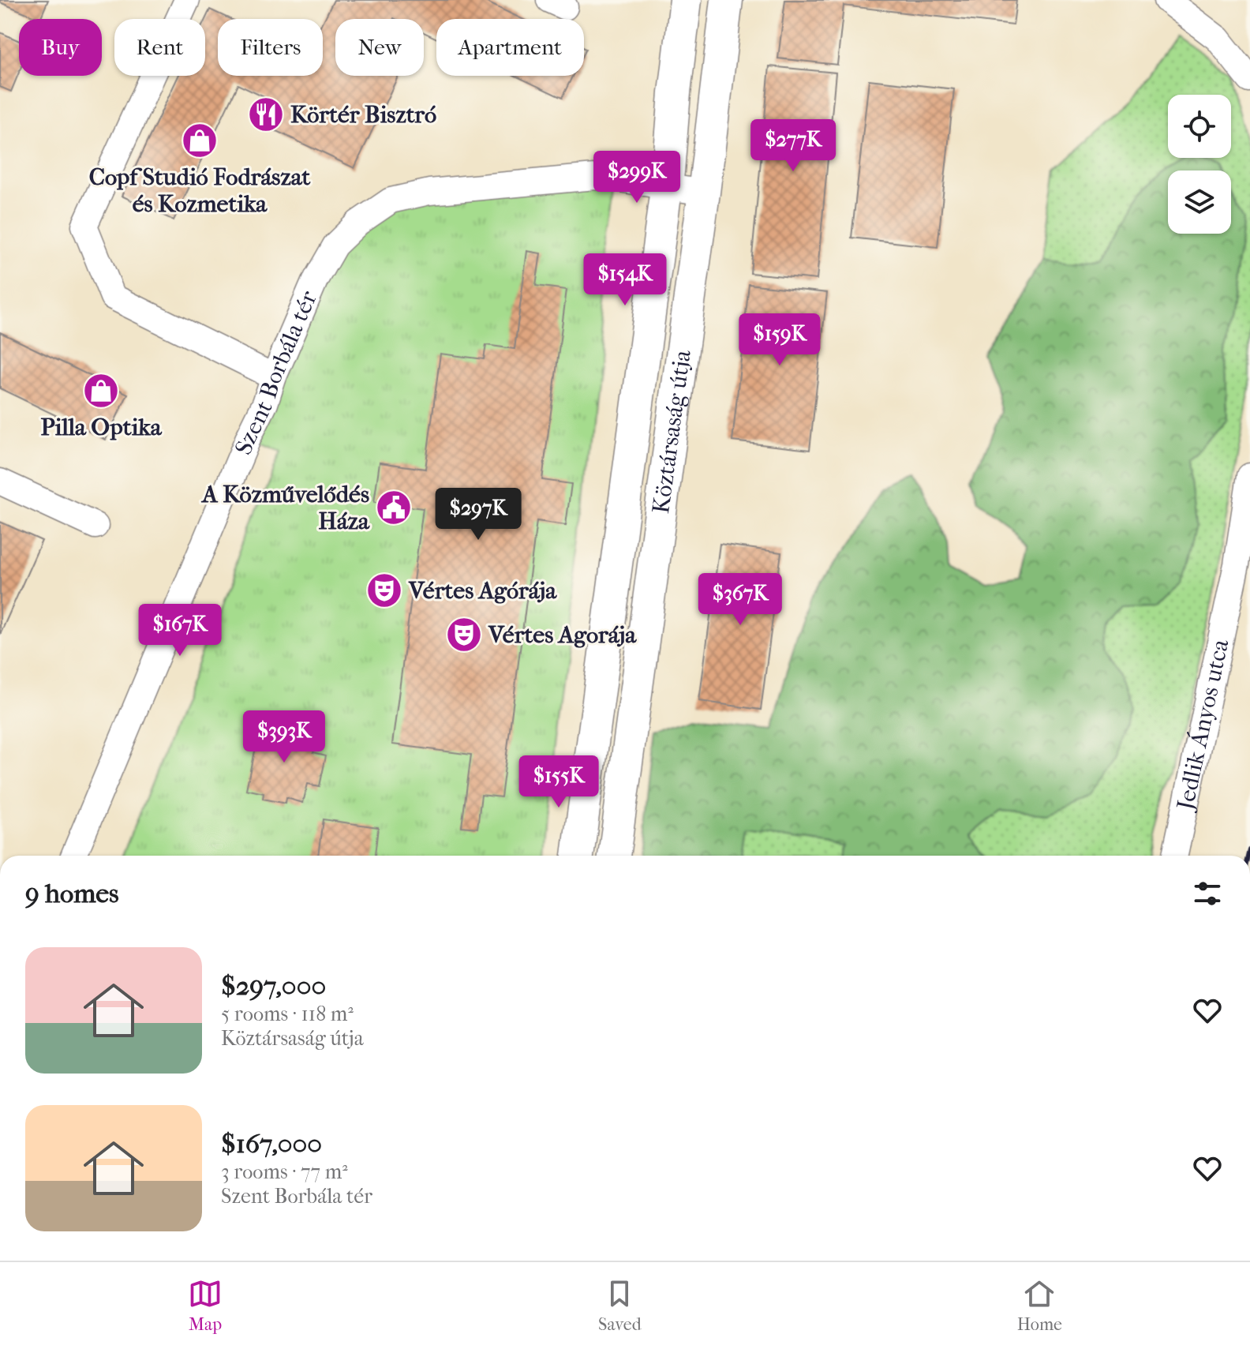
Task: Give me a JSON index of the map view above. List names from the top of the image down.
{
  "streets": {
    "street": ["Szent Borbála tér", "Köztársaság útja", "Jedlik Ányos utca"]
  },
  "crossings": [
    ["Szent Borbála tér", "Köztársaság útja"]
  ],
  "places": {
    "restaurant": ["Körtér Bisztró"],
    "shop": ["Copf Studió Fodrászat és Kozmetika", "Pilla Optika"],
    "public building": ["A Közművelődés Háza"],
    "theatre": ["Vértes Agórája", "Vértes Agorája"]
  },
  "page": {
    "chip": [
      "Buy",
      "Rent",
      "Filters",
      "New",
      "Apartment"
    ],
    "price": [
      "$277K",
      "$299K",
      "$154K",
      "$159K",
      "$297K",
      "$367K",
      "$167K",
      "$393K",
      "$155K"
    ],
    "heading": "9 homes",
    "list": [
      {
        "name": "$297,000",
        "note": "5 rooms · 118 m² · Köztársaság útja"
      },
      {
        "name": "$167,000",
        "note": "3 rooms · 77 m² · Szent Borbála tér"
      }
    ],
    "tabs": ["Map", "Saved", "Home"]
  }
}
